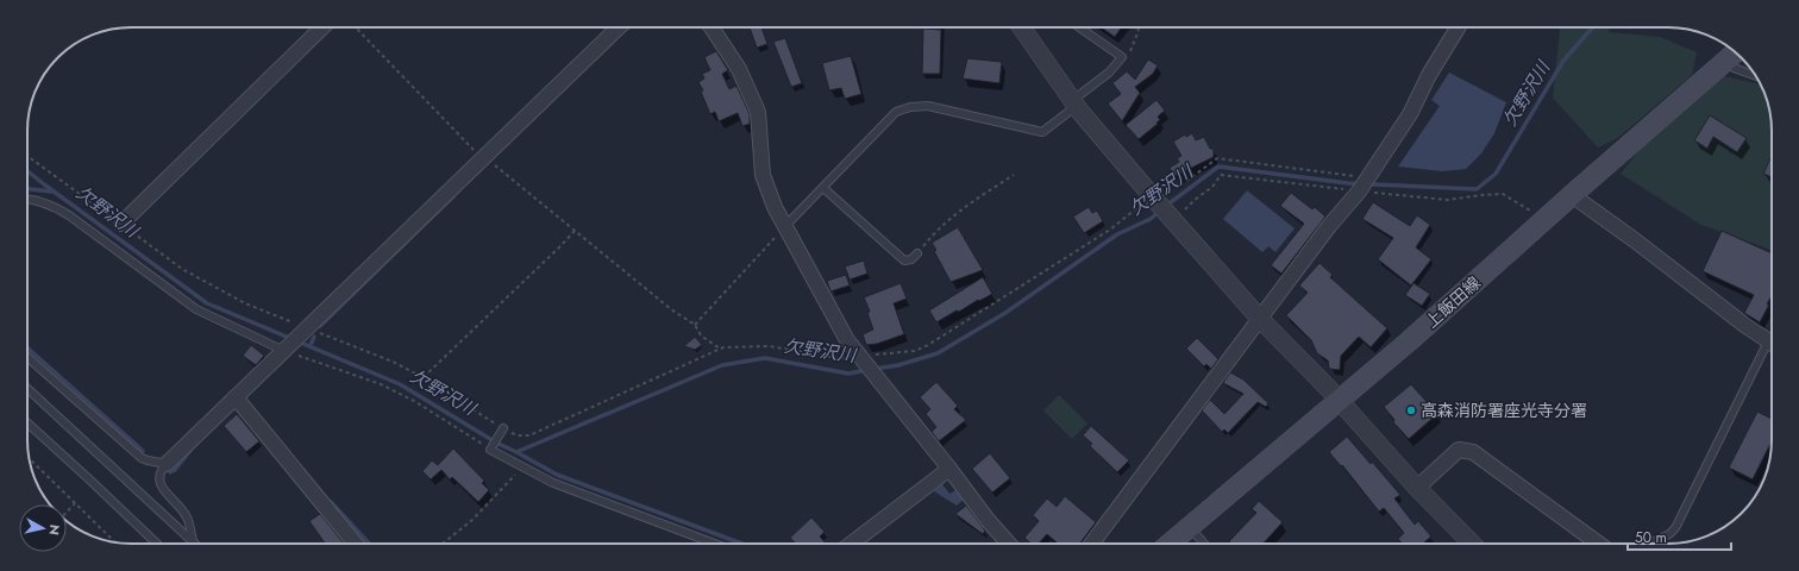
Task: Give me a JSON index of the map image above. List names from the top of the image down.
{
  "streets": {
    "main road": ["上飯田線"]
  },
  "water": ["欠野沢川"],
  "places": ["高森消防署座光寺分署"],
  "scale_bar": "50 m",
  "north": "right"
}
